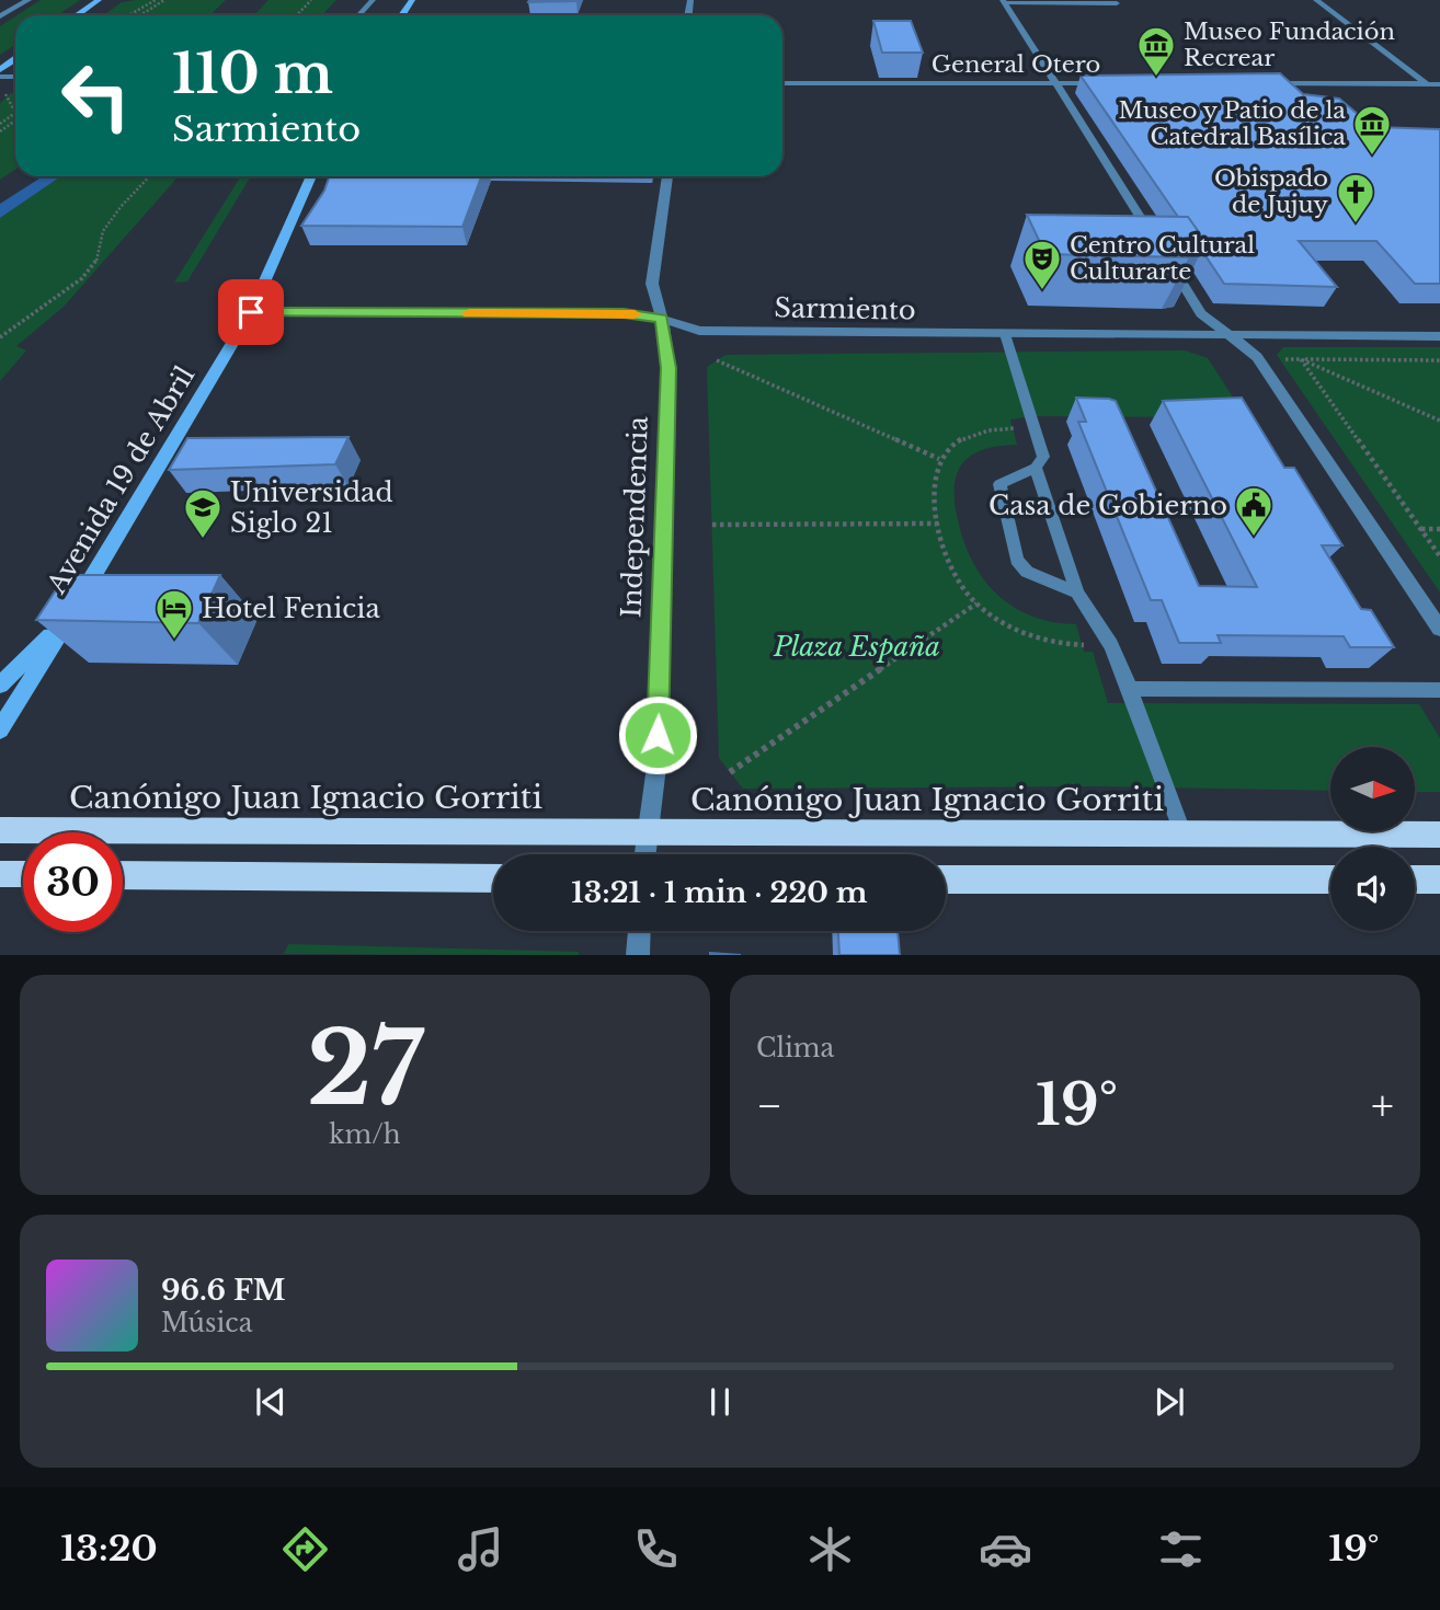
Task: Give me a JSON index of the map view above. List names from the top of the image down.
{
  "streets": {
    "main road": ["Avenida 19 de Abril", "Canónigo Juan Ignacio Gorriti"],
    "street": ["General Otero", "Sarmiento", "Independencia"]
  },
  "crossings": [
    ["Sarmiento", "Avenida 19 de Abril"],
    ["Sarmiento", "Independencia"],
    ["Independencia", "Canónigo Juan Ignacio Gorriti"]
  ],
  "parks": ["Plaza España"],
  "places": {
    "museum": ["Museo Fundación Recrear", "Museo y Patio de la Catedral Basílica"],
    "church": ["Obispado de Jujuy"],
    "theatre": ["Centro Cultural Culturarte"],
    "public building": ["Casa de Gobierno"],
    "school or university": ["Universidad Siglo 21"],
    "hotel": ["Hotel Fenicia"]
  },
  "north": "right",
  "page": {
    "turn": ["110 m", "Sarmiento"],
    "limit": "30",
    "trip": "13:21 · 1 min · 220 m",
    "tile": [
      ["27", "km/h"],
      "Clima"
    ],
    "heat": ["−", "19°", "+"],
    "song": ["96.6 FM", "Música"],
    "tabs": ["13:20", "19°"]
  }
}
